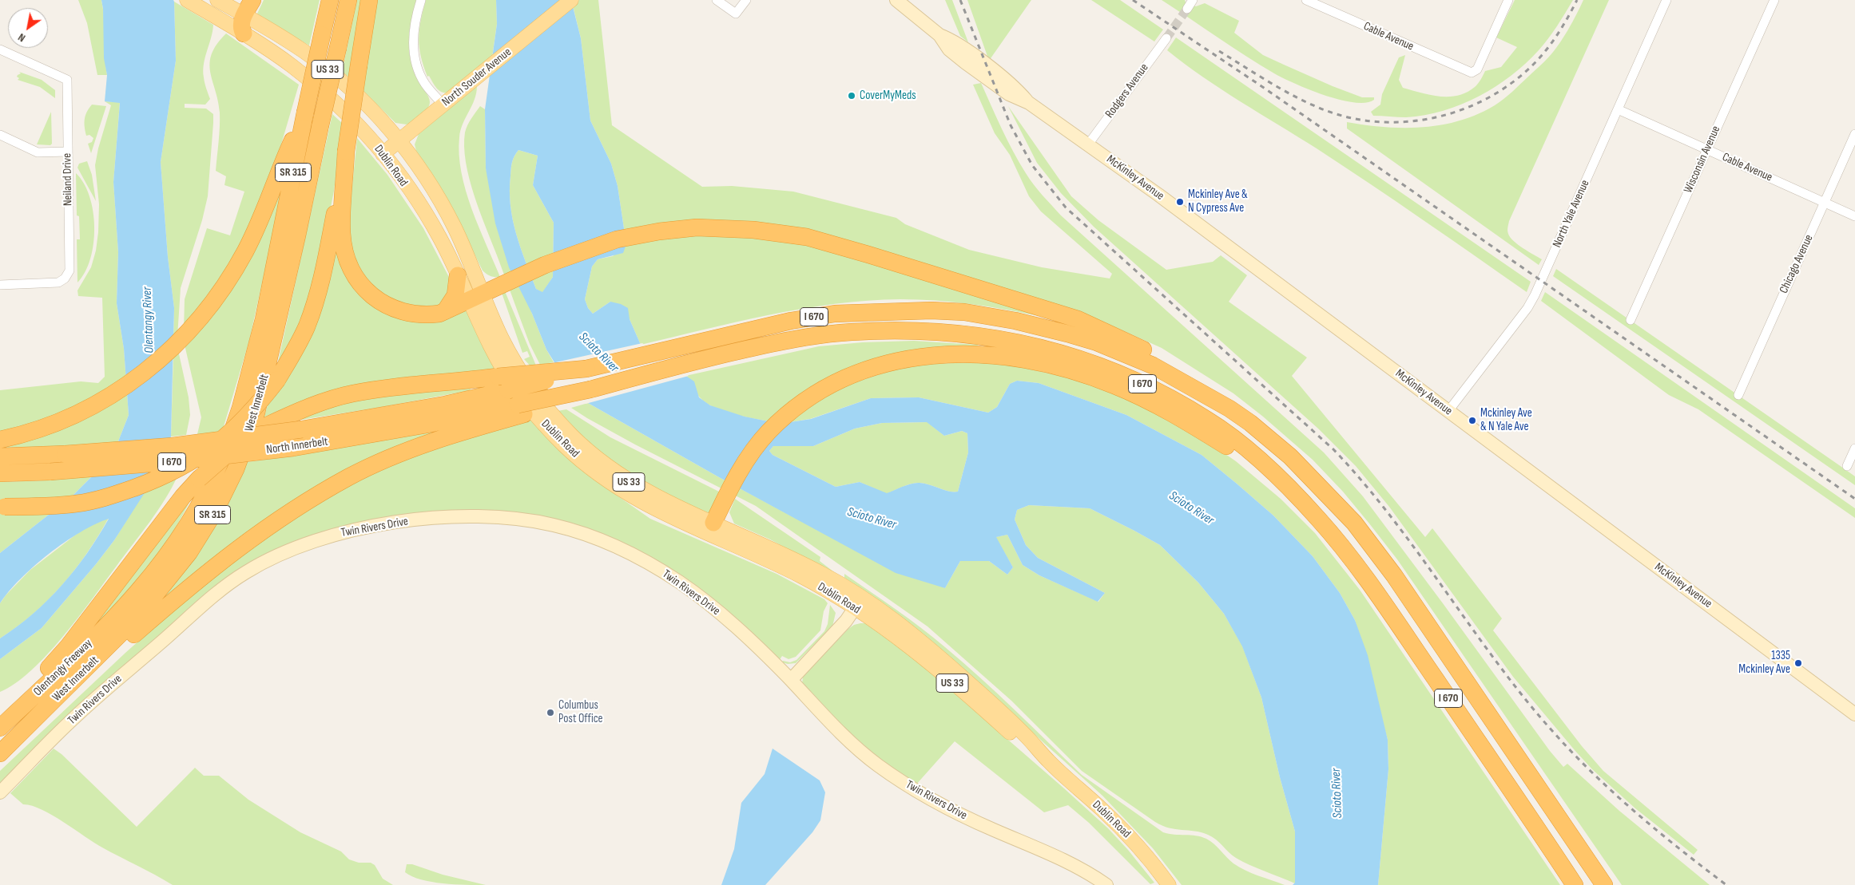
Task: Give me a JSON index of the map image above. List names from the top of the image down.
{
  "streets": {
    "highway": [
      "SR 315",
      "I 670",
      "West Innerbelt",
      "North Innerbelt",
      "Olentangy Freeway"
    ],
    "main road": [
      "US 33",
      "North Souder Avenue",
      "Dublin Road",
      "McKinley Avenue",
      "Twin Rivers Drive"
    ],
    "street": [
      "Cable Avenue",
      "Rodgers Avenue",
      "Wisconsin Avenue",
      "Neiland Drive",
      "North Yale Avenue",
      "Chicago Avenue"
    ]
  },
  "crossings": [
    ["Cable Avenue", "Wisconsin Avenue"],
    ["Cable Avenue", "North Yale Avenue"],
    ["Cable Avenue", "Chicago Avenue"],
    ["North Souder Avenue", "Dublin Road"],
    ["Rodgers Avenue", "McKinley Avenue"],
    ["SR 315", "West Innerbelt"],
    ["McKinley Avenue", "North Yale Avenue"],
    ["I 670", "North Innerbelt"],
    ["West Innerbelt", "Olentangy Freeway"]
  ],
  "water": ["Olentangy River", "Scioto River"],
  "places": [
    "CoverMyMeds",
    "Mckinley Ave & N Cypress Ave",
    "Mckinley Ave & N Yale Ave",
    "1335 Mckinley Ave",
    "Columbus Post Office"
  ],
  "north": "bottom left"
}
